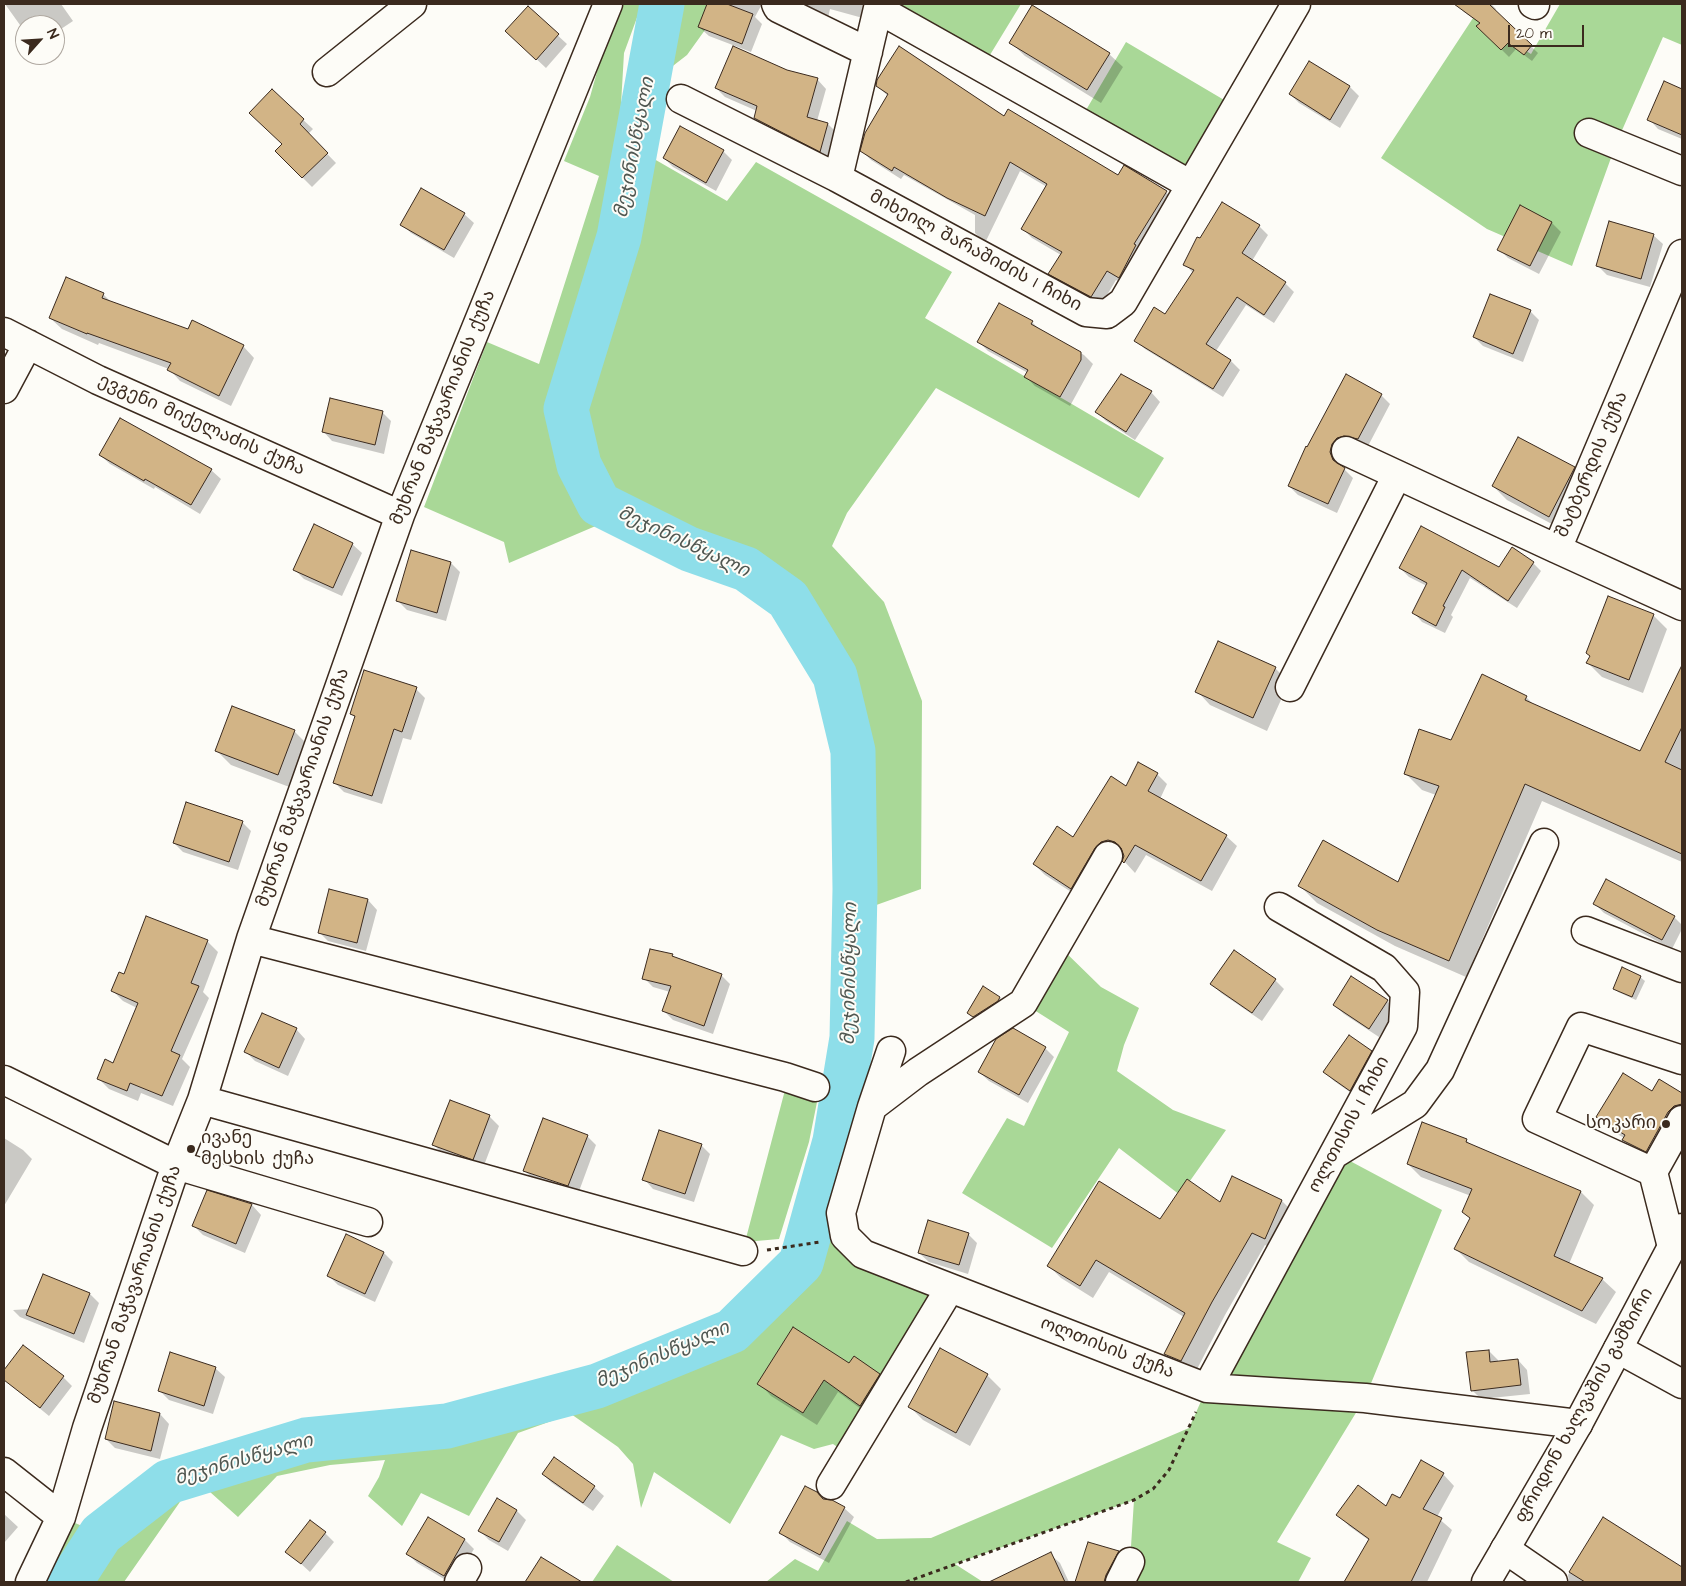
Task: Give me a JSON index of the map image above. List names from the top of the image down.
{
  "streets": {
    "main road": [
      "მიხეილ შარაშიძის I ჩიხი",
      "მუხრან მაჭავარიანის ქუჩა",
      "ევგენი მიქელაძის ქუჩა",
      "შატბერდის ქუჩა",
      "ოლთისის I ჩიხი",
      "ოლთისის ქუჩა",
      "ფრიდონ ხალვაშის გამზირი"
    ]
  },
  "crossings": [
    ["მუხრან მაჭავარიანის ქუჩა", "ევგენი მიქელაძის ქუჩა"],
    ["ოლთისის I ჩიხი", "ოლთისის ქუჩა"],
    ["ოლთისის ქუჩა", "ფრიდონ ხალვაშის გამზირი"]
  ],
  "water": ["მეჯინისწყალი"],
  "places": ["სოკარი", "ივანე მესხის ქუჩა"],
  "scale_bar": "20 m",
  "north": "top right"
}
